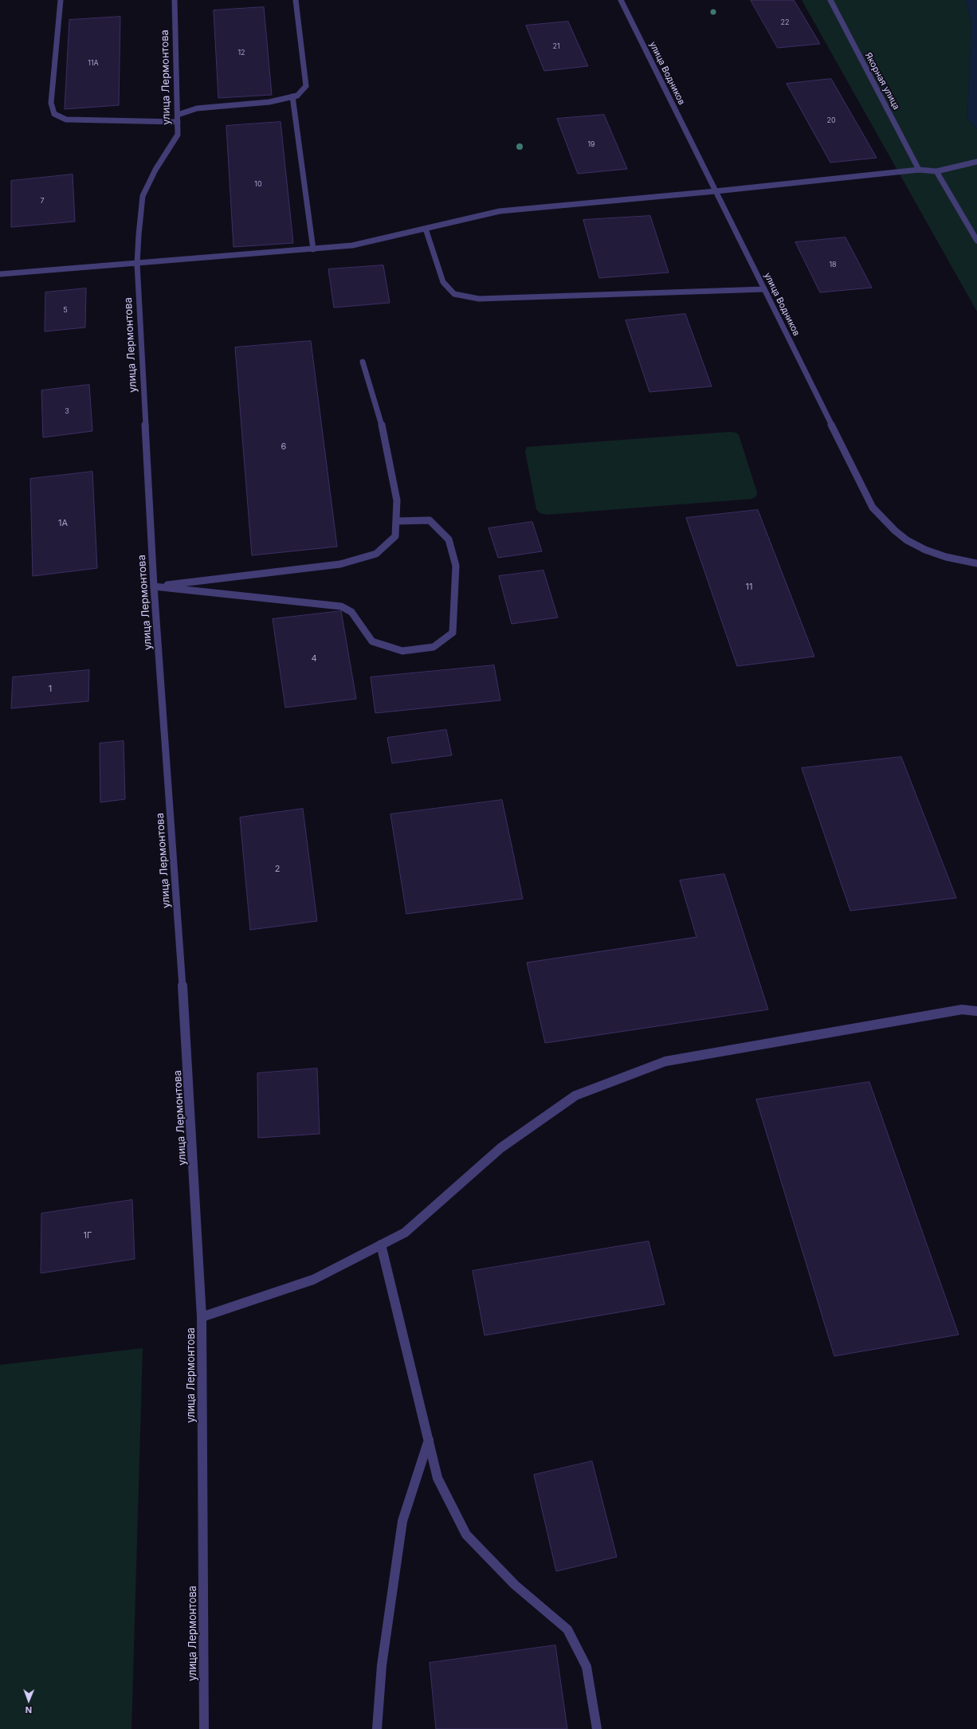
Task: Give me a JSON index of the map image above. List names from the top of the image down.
{
  "streets": {
    "street": ["улица Водников", "улица Лермонтова", "Якорная улица"]
  },
  "house_numbers": [
    "22",
    "21",
    "12",
    "11А",
    "20",
    "19",
    "10",
    "7",
    "18",
    "5",
    "3",
    "6",
    "1А",
    "11",
    "4",
    "1",
    "2",
    "1Г"
  ],
  "north": "bottom"
}
